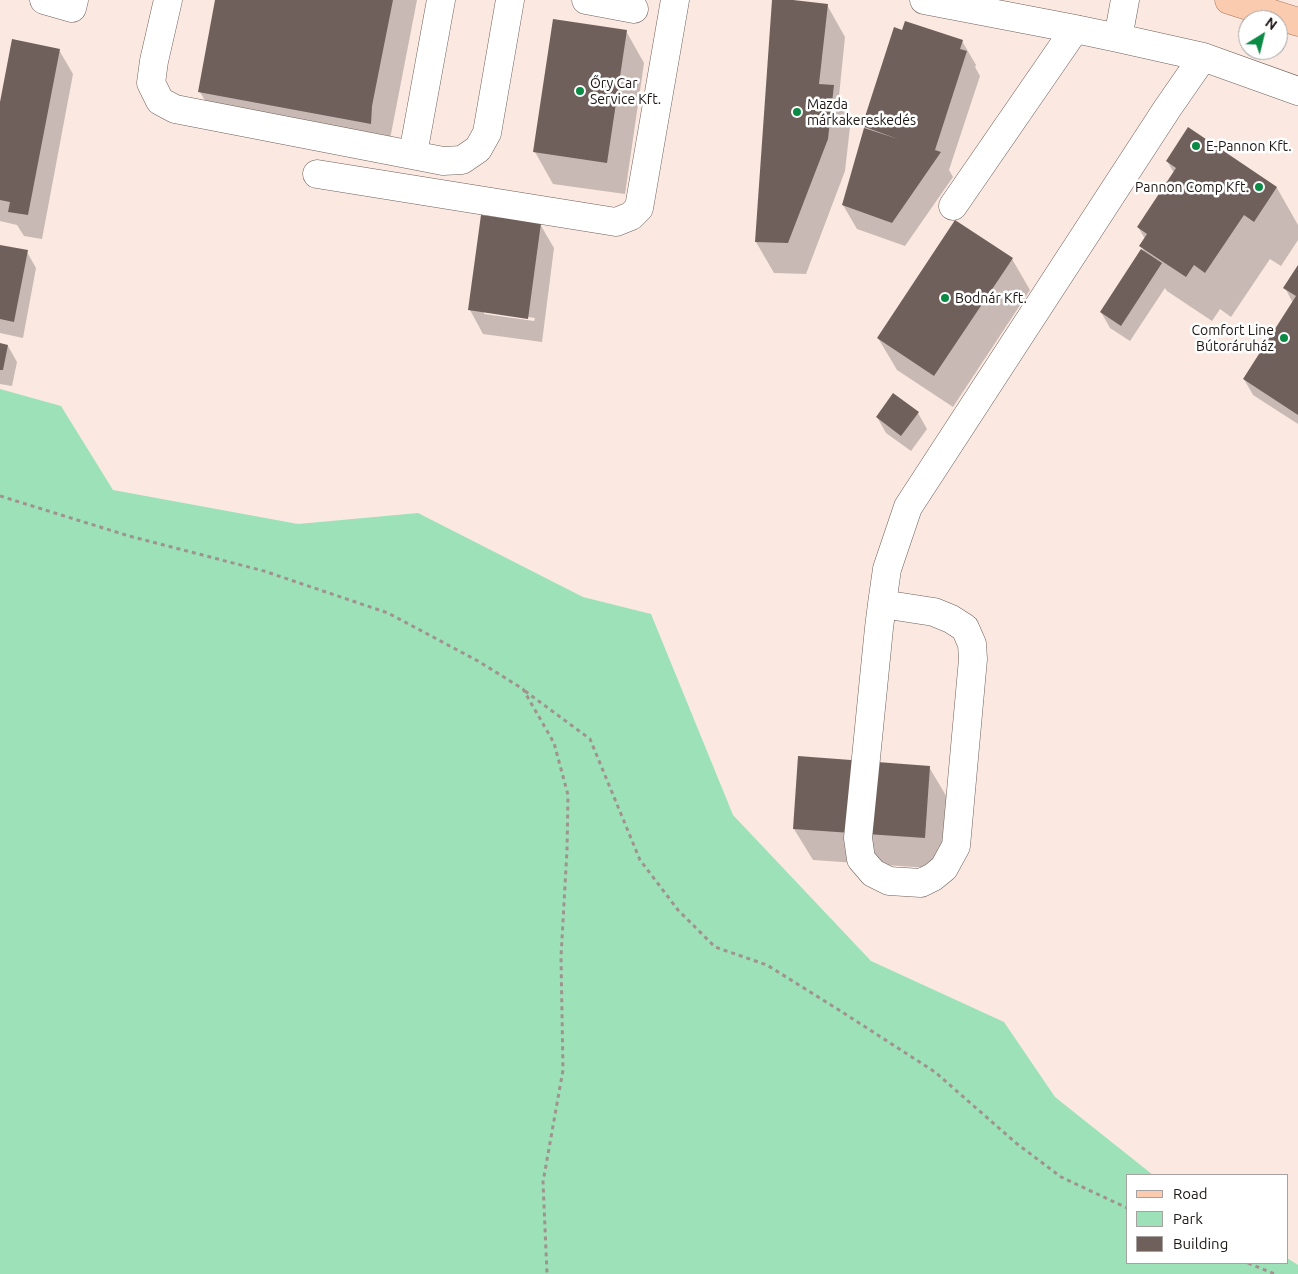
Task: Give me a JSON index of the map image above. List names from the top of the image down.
{
  "places": [
    "Őry Car Service Kft.",
    "Mazda márkakereskedés",
    "E-Pannon Kft.",
    "Pannon Comp Kft.",
    "Bodnár Kft.",
    "Comfort Line Bútoráruház"
  ],
  "legend": ["Road", "Park", "Building"],
  "north": "top right"
}
